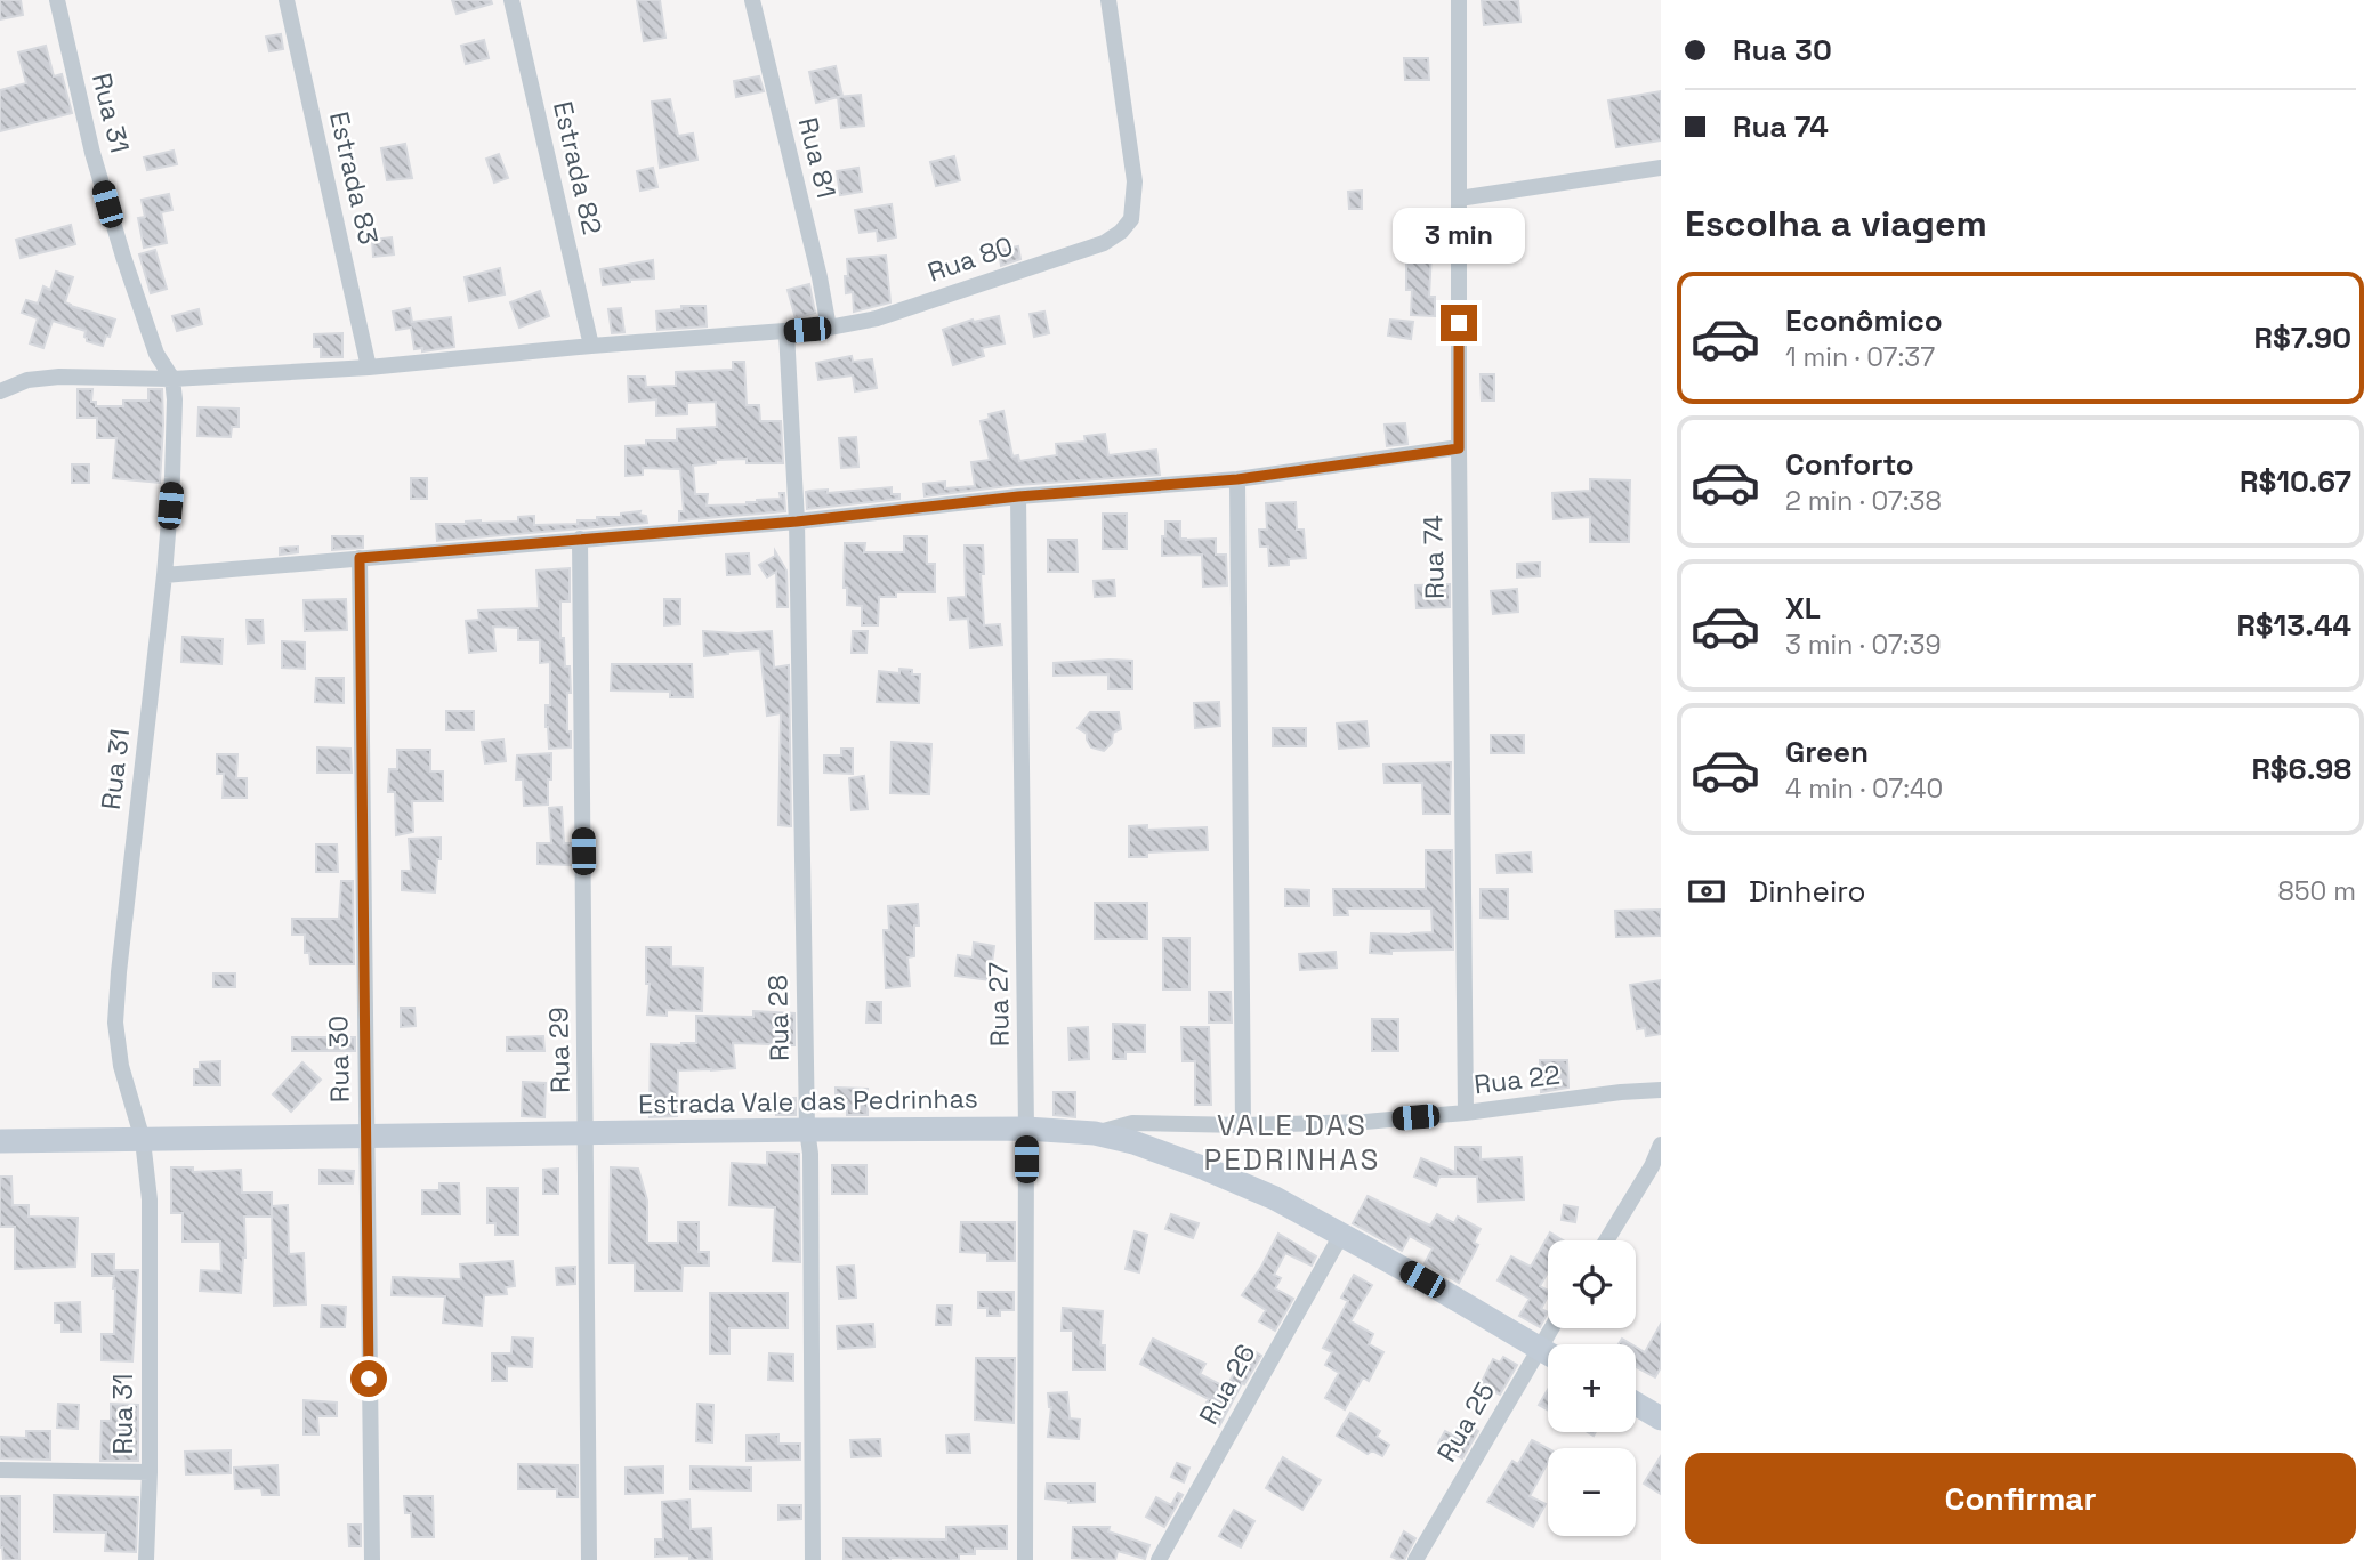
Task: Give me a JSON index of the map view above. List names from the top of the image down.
{
  "streets": {
    "main road": ["Estrada Vale das Pedrinhas"],
    "street": [
      "Rua 31",
      "Rua 81",
      "Estrada 82",
      "Estrada 83",
      "Rua 80",
      "Rua 74",
      "Rua 27",
      "Rua 28",
      "Rua 29",
      "Rua 30",
      "Rua 22",
      "Rua 26",
      "Rua 25"
    ]
  },
  "crossings": [
    ["Rua 31", "Rua 80"],
    ["Rua 31", "Estrada Vale das Pedrinhas"],
    ["Rua 81", "Rua 80"],
    ["Estrada 82", "Rua 80"],
    ["Estrada 83", "Rua 80"],
    ["Rua 74", "Rua 22"],
    ["Rua 27", "Estrada Vale das Pedrinhas"],
    ["Rua 28", "Estrada Vale das Pedrinhas"],
    ["Rua 29", "Estrada Vale das Pedrinhas"],
    ["Rua 30", "Estrada Vale das Pedrinhas"],
    ["Rua 22", "Estrada Vale das Pedrinhas"],
    ["Estrada Vale das Pedrinhas", "Rua 26"],
    ["Estrada Vale das Pedrinhas", "Rua 25"]
  ],
  "districts": ["VALE DAS PEDRINHAS"],
  "page": {
    "banner": ["Rua 30", "Rua 74"],
    "heading": "Escolha a viagem",
    "bubble": "3 min",
    "list": [
      {
        "name": "Econômico",
        "note": "1 min · 07:37",
        "value": "R$7.90"
      },
      {
        "name": "Conforto",
        "note": "2 min · 07:38",
        "value": "R$10.67"
      },
      {
        "name": "XL",
        "note": "3 min · 07:39",
        "value": "R$13.44"
      },
      {
        "name": "Green",
        "note": "4 min · 07:40",
        "value": "R$6.98"
      }
    ],
    "pay": ["Dinheiro", "850 m"],
    "map_buttons": ["+", "−"],
    "buttons": "Confirmar"
  }
}
